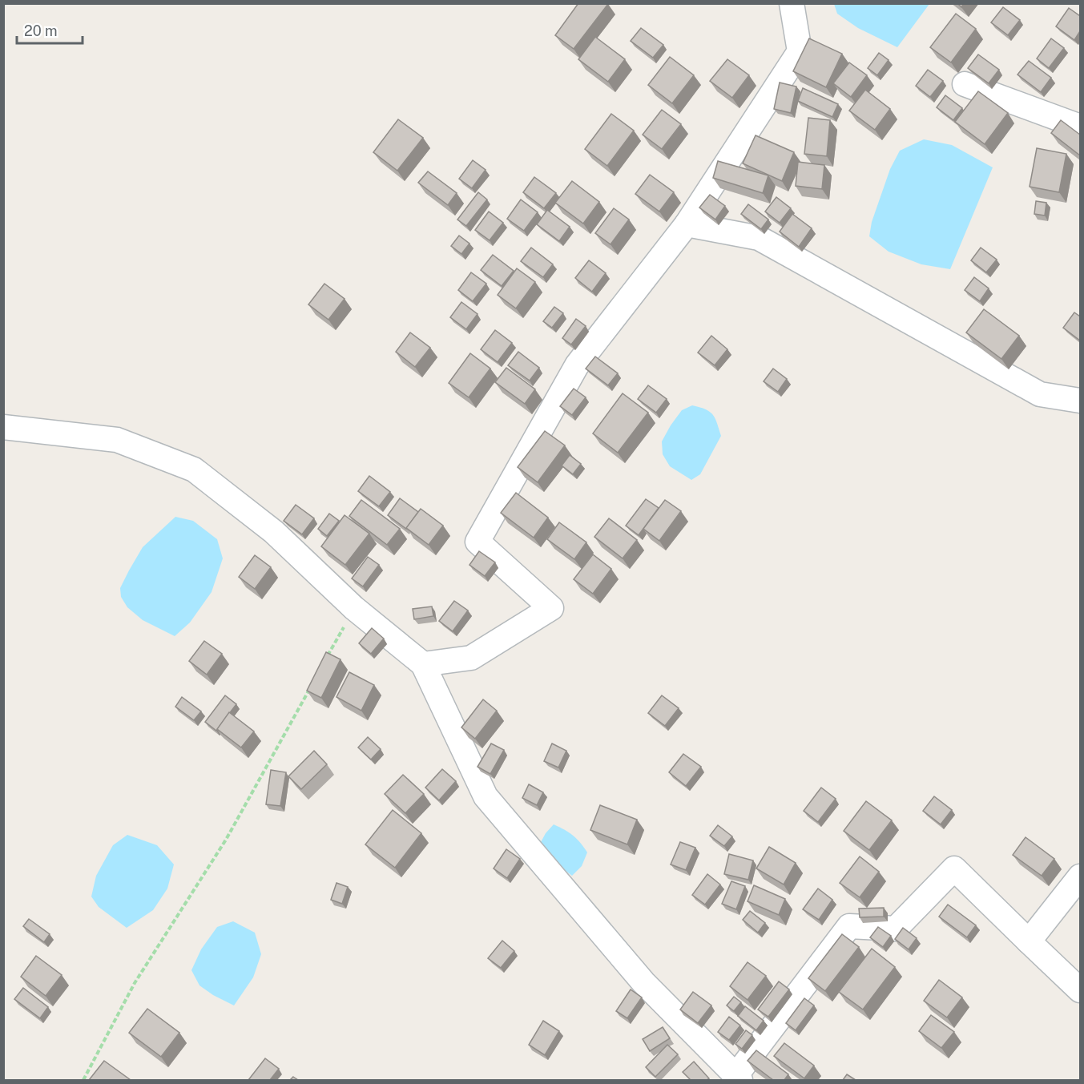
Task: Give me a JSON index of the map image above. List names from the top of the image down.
{
  "scale_bar": "20 m"
}
